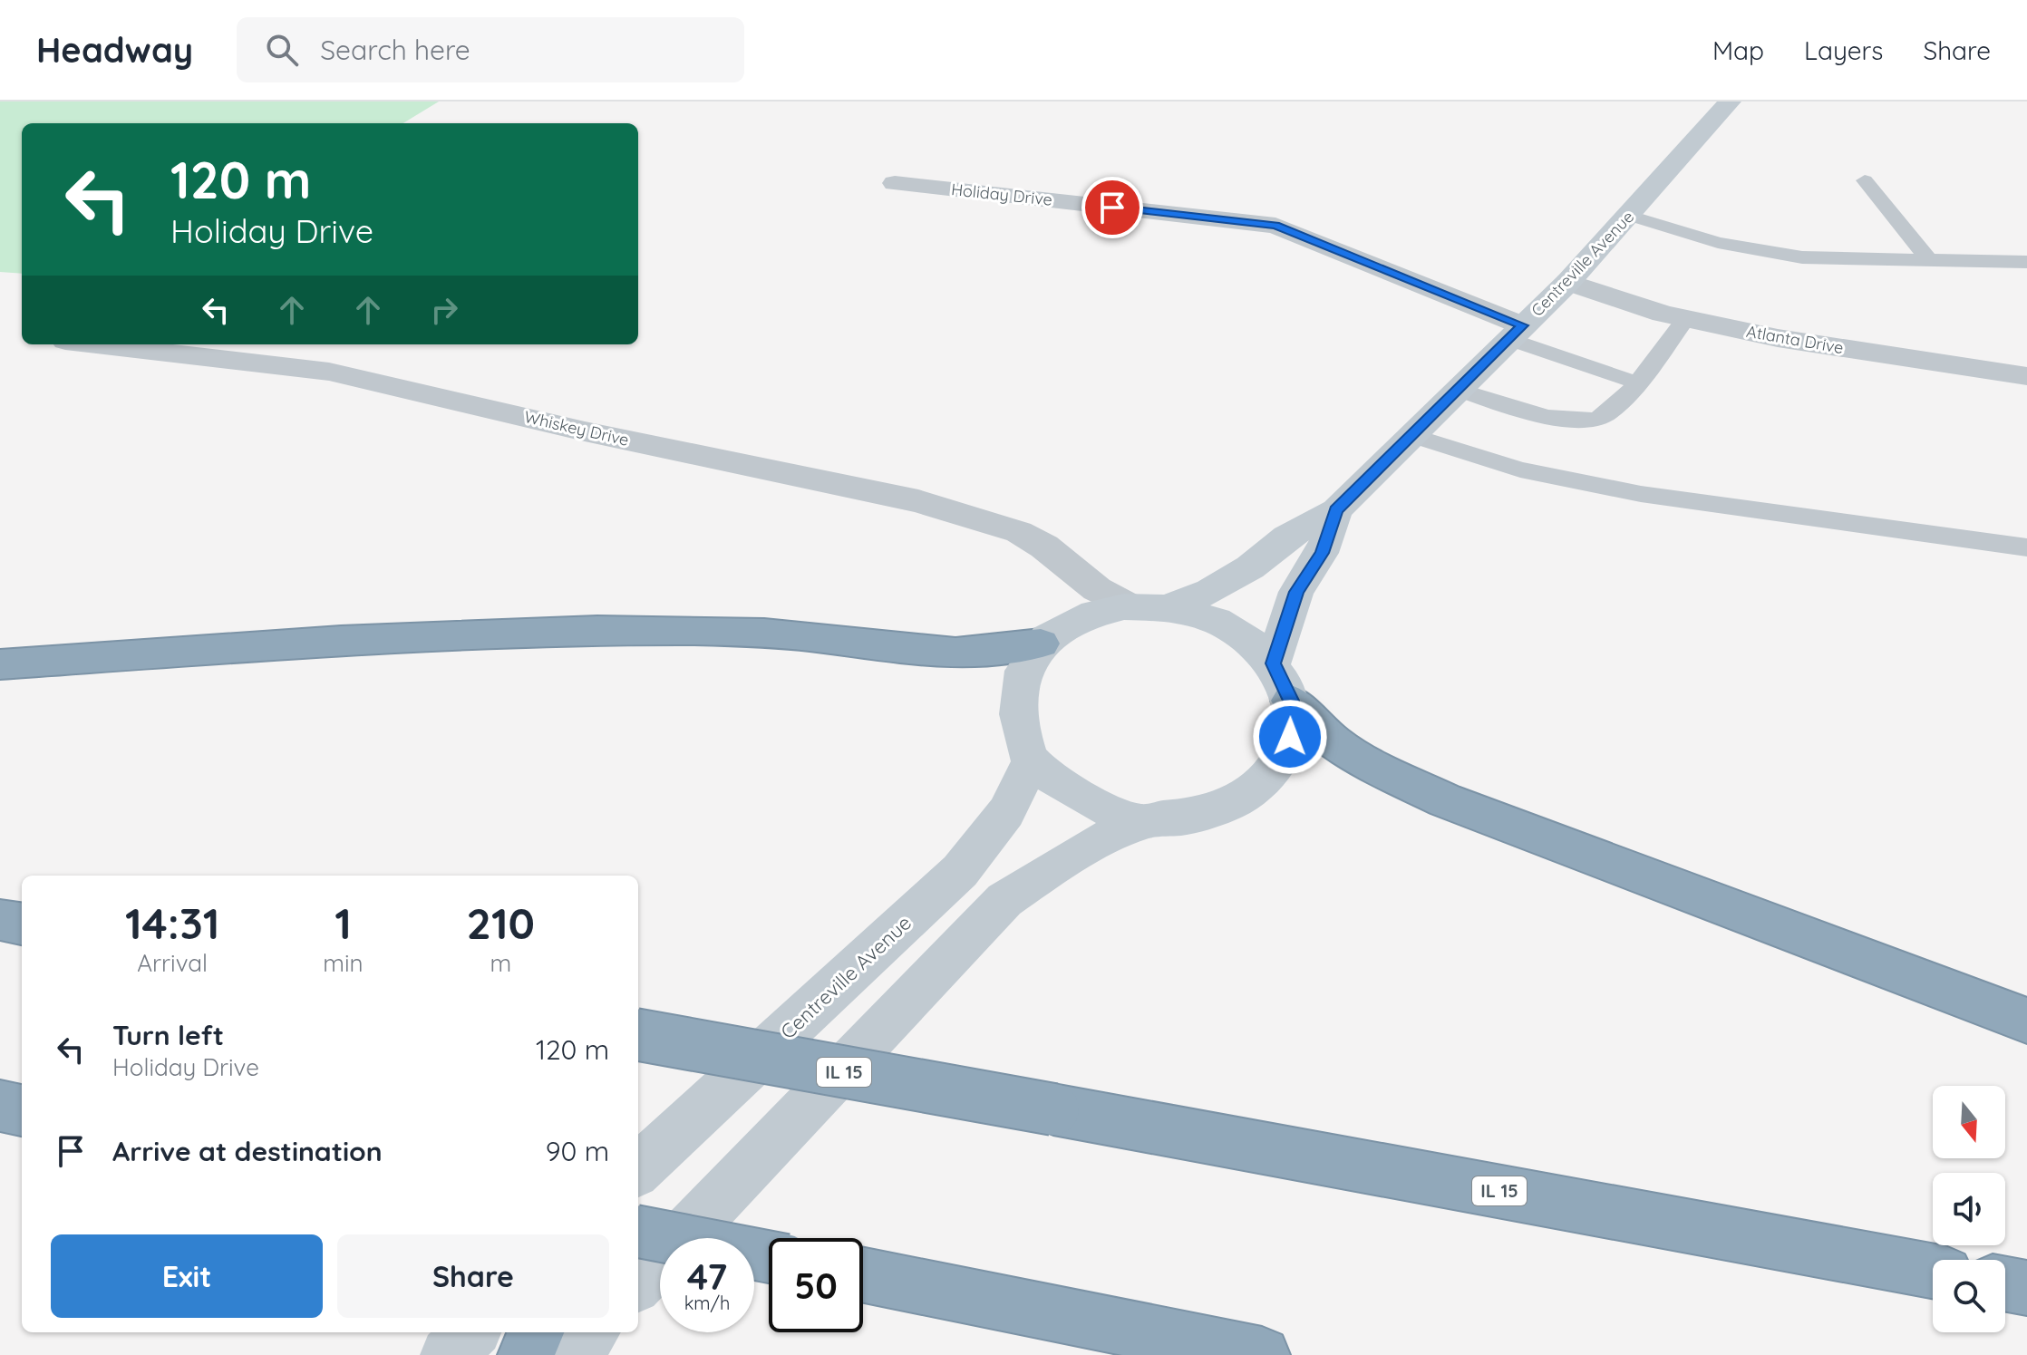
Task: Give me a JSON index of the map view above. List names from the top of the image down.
{
  "streets": {
    "highway": ["IL 15"],
    "main road": ["Centreville Avenue"],
    "street": ["Holiday Drive", "Atlanta Drive", "Whiskey Drive"]
  },
  "crossings": [
    ["Holiday Drive", "Centreville Avenue"],
    ["Centreville Avenue", "Atlanta Drive"],
    ["Centreville Avenue", "Whiskey Drive"]
  ],
  "north": "bottom",
  "page": {
    "header": "Headway",
    "search": "Search here",
    "nav": ["Map", "Layers", "Share"],
    "turn": ["120 m", "Holiday Drive"],
    "eta": [
      "14:31",
      "Arrival",
      "1",
      "min",
      "210",
      "m"
    ],
    "list": [
      {
        "name": "Turn left",
        "note": "Holiday Drive",
        "value": "120 m"
      },
      {
        "name": "Arrive at destination",
        "value": "90 m"
      }
    ],
    "buttons": ["Exit", "Share"],
    "speed": "47 km/h",
    "limit": "50"
  }
}
